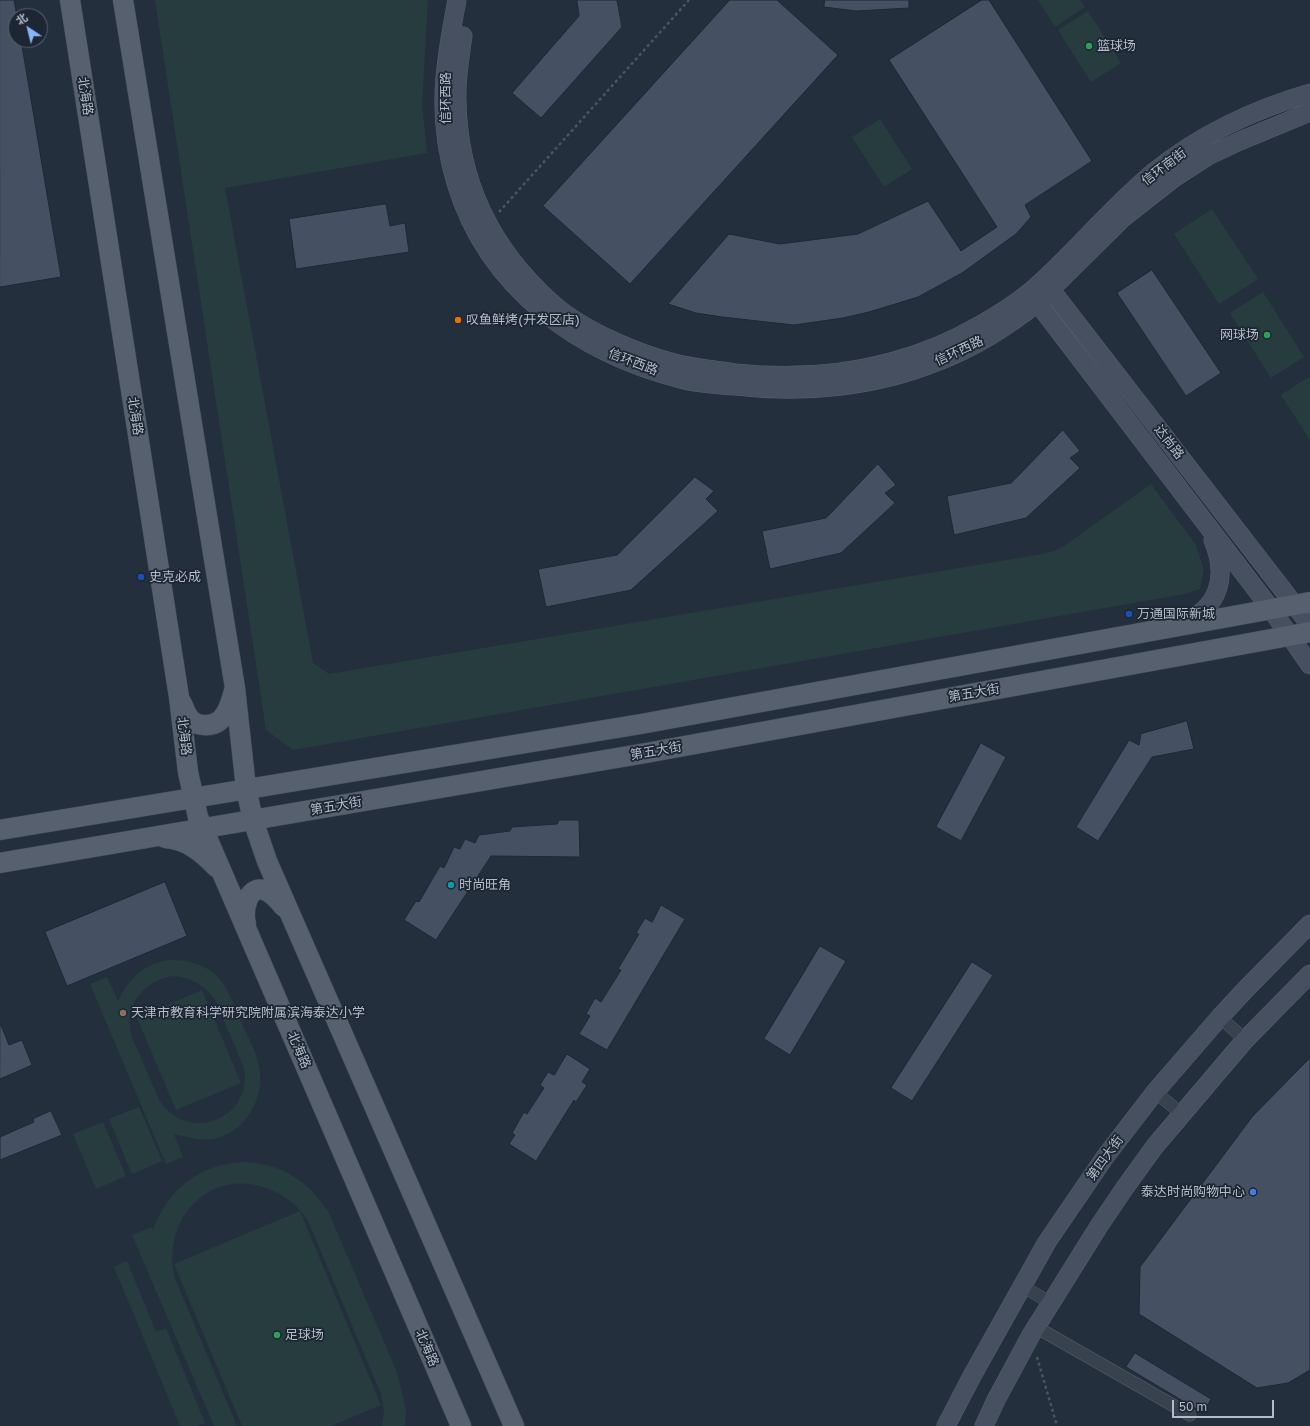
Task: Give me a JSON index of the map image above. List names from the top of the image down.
{
  "streets": {
    "main road": ["北海路", "第五大街"],
    "street": [
      "信环西路",
      "信环南街",
      "达尚路",
      "第四大街"
    ]
  },
  "crossings": [
    ["北海路", "第五大街"],
    ["信环西路", "信环南街"],
    ["信环西路", "达尚路"],
    ["信环南街", "达尚路"]
  ],
  "places": [
    "篮球场",
    "叹鱼鲜烤(开发区店)",
    "网球场",
    "史克必成",
    "万通国际新城",
    "时尚旺角",
    "天津市教育科学研究院附属滨海泰达小学",
    "泰达时尚购物中心",
    "足球场"
  ],
  "scale_bar": "50 m",
  "north": "top left"
}
